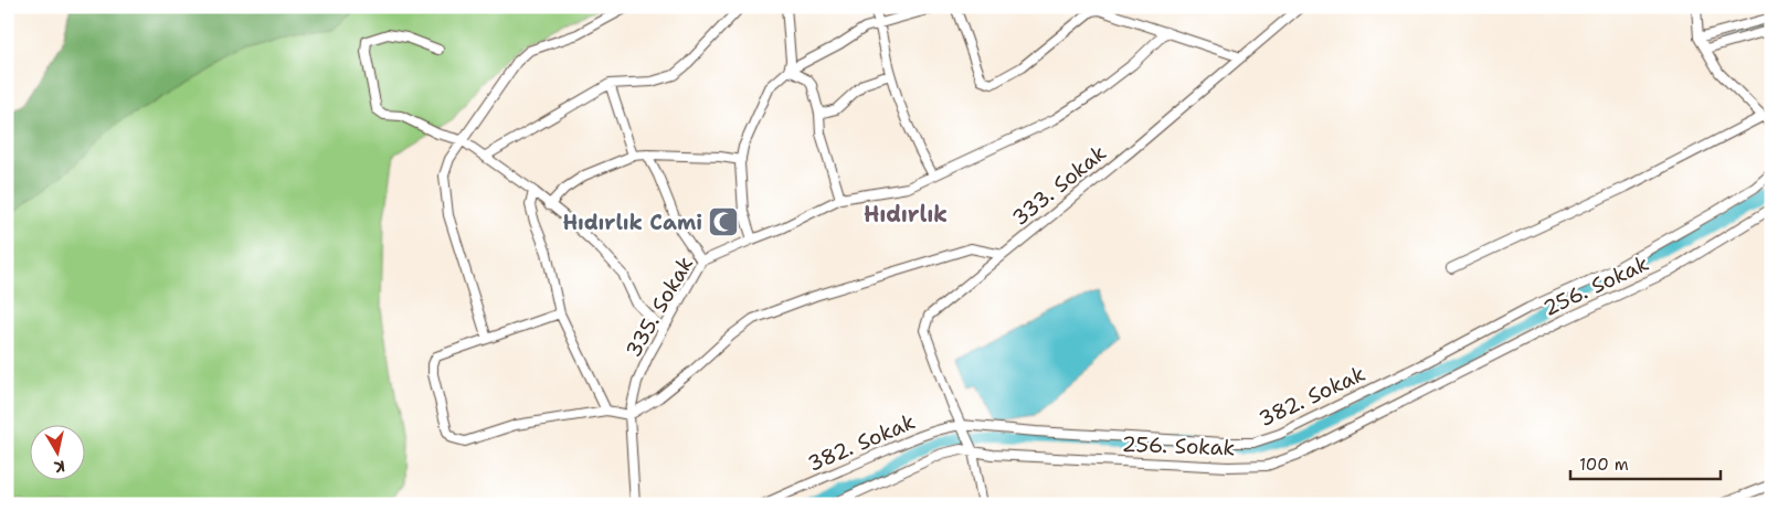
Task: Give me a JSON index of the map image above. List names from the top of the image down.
{
  "streets": {
    "street": [
      "333. Sokak",
      "256. Sokak",
      "335. Sokak",
      "382. Sokak"
    ]
  },
  "crossings": [
    ["333. Sokak", "256. Sokak"],
    ["333. Sokak", "382. Sokak"]
  ],
  "districts": ["Hıdırlık"],
  "places": {
    "mosque": ["Hıdırlık Cami"]
  },
  "scale_bar": "100 m",
  "north": "bottom"
}
